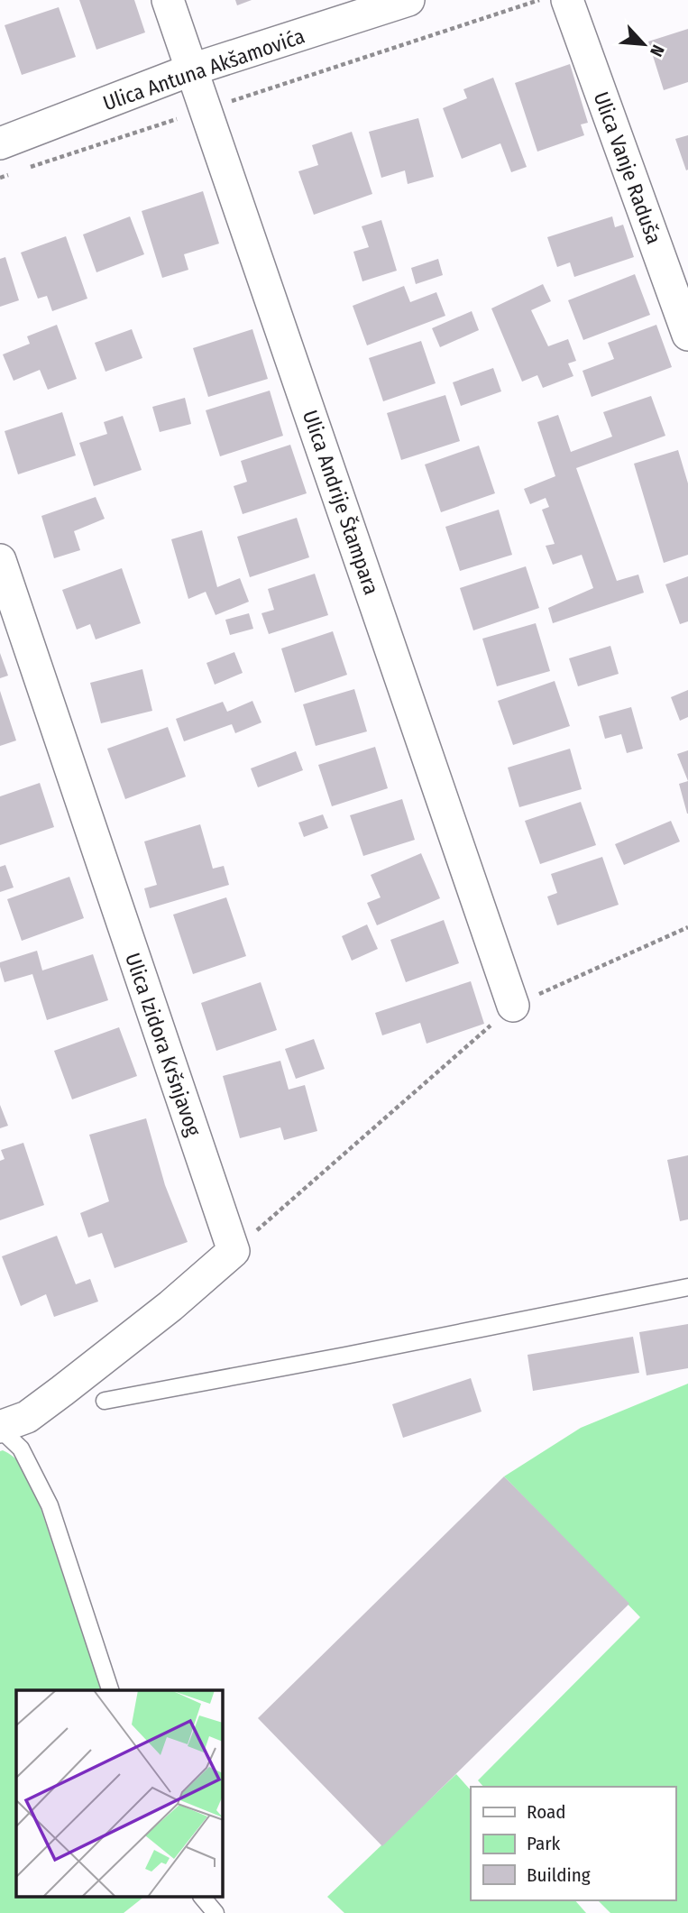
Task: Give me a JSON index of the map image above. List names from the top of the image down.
{
  "streets": {
    "street": [
      "Ulica Antuna Akšamovića",
      "Ulica Vanje Raduša",
      "Ulica Andrije Štampara",
      "Ulica Izidora Kršnjavog"
    ]
  },
  "crossings": [
    ["Ulica Antuna Akšamovića", "Ulica Andrije Štampara"]
  ],
  "legend": ["Road", "Park", "Building"],
  "north": "bottom right"
}
